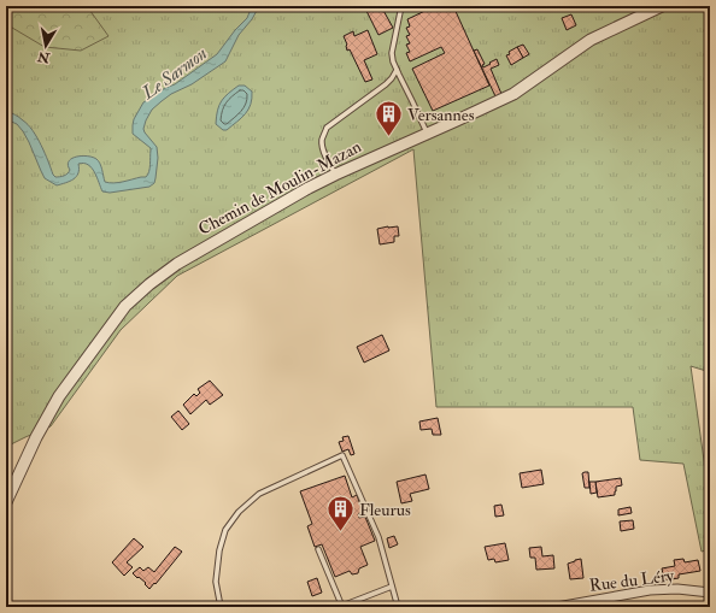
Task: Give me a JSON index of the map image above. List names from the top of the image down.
{
  "streets": {
    "street": ["Chemin de Moulin-Mazan", "Rue du Léry"]
  },
  "water": ["Le Sarmon"],
  "places": {
    "building": ["Versannes", "Fleurus"]
  },
  "north": "bottom"
}
